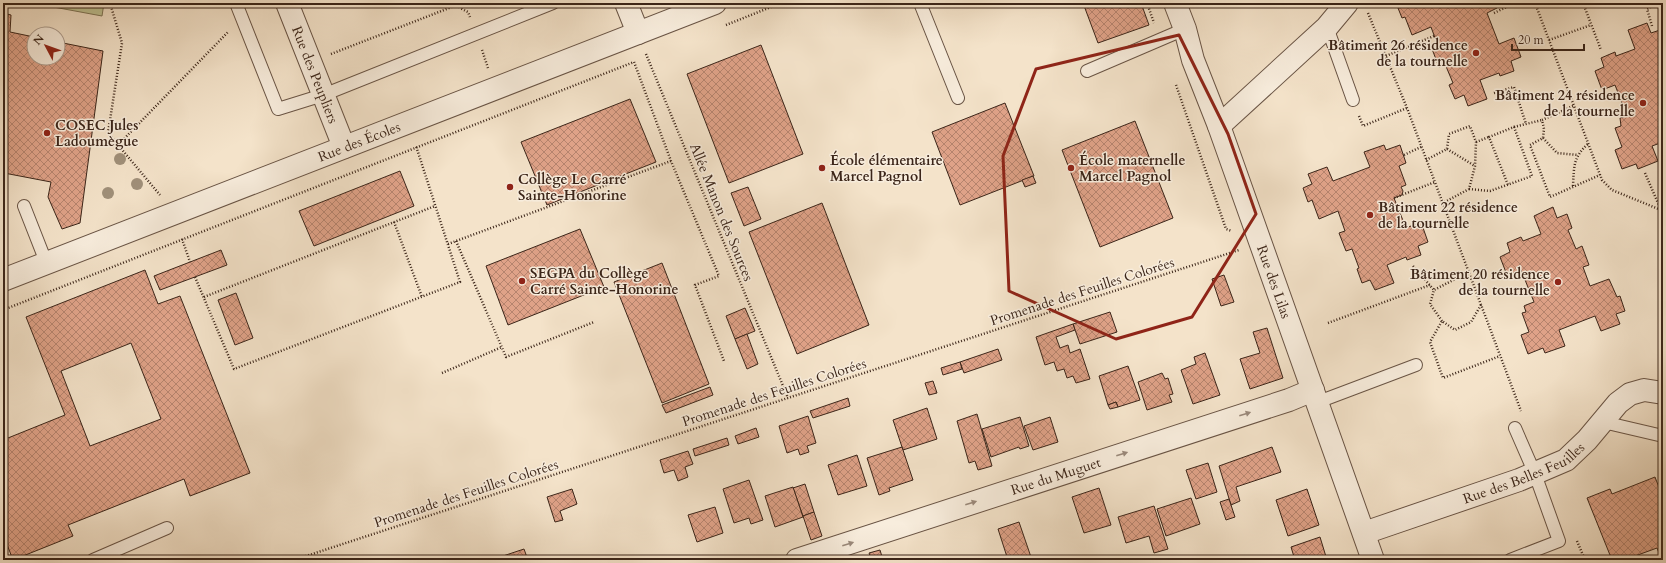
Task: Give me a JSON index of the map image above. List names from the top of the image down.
{
  "streets": {
    "street": [
      "Rue des Peupliers",
      "Rue des Écoles",
      "Rue des Lilas",
      "Rue des Belles Feuilles",
      "Rue du Muguet"
    ],
    "path": ["Allée Manon des Sources", "Promenade des Feuilles Colorées"]
  },
  "crossings": [
    ["Rue des Peupliers", "Rue des Écoles"],
    ["Rue des Écoles", "Allée Manon des Sources"],
    ["Allée Manon des Sources", "Promenade des Feuilles Colorées"],
    ["Rue des Lilas", "Promenade des Feuilles Colorées"],
    ["Rue des Lilas", "Rue des Belles Feuilles"],
    ["Rue des Lilas", "Rue du Muguet"]
  ],
  "one_way": ["Rue du Muguet"],
  "places": [
    "Bâtiment 26 résidence de la tournelle",
    "Bâtiment 24 résidence de la tournelle",
    "COSEC Jules Ladoumègue",
    "École élémentaire Marcel Pagnol",
    "École maternelle Marcel Pagnol",
    "Collège Le Carré Sainte-Honorine",
    "Bâtiment 22 résidence de la tournelle",
    "SEGPA du Collège Carré Sainte-Honorine",
    "Bâtiment 20 résidence de la tournelle"
  ],
  "scale_bar": "20 m",
  "north": "top left"
}
